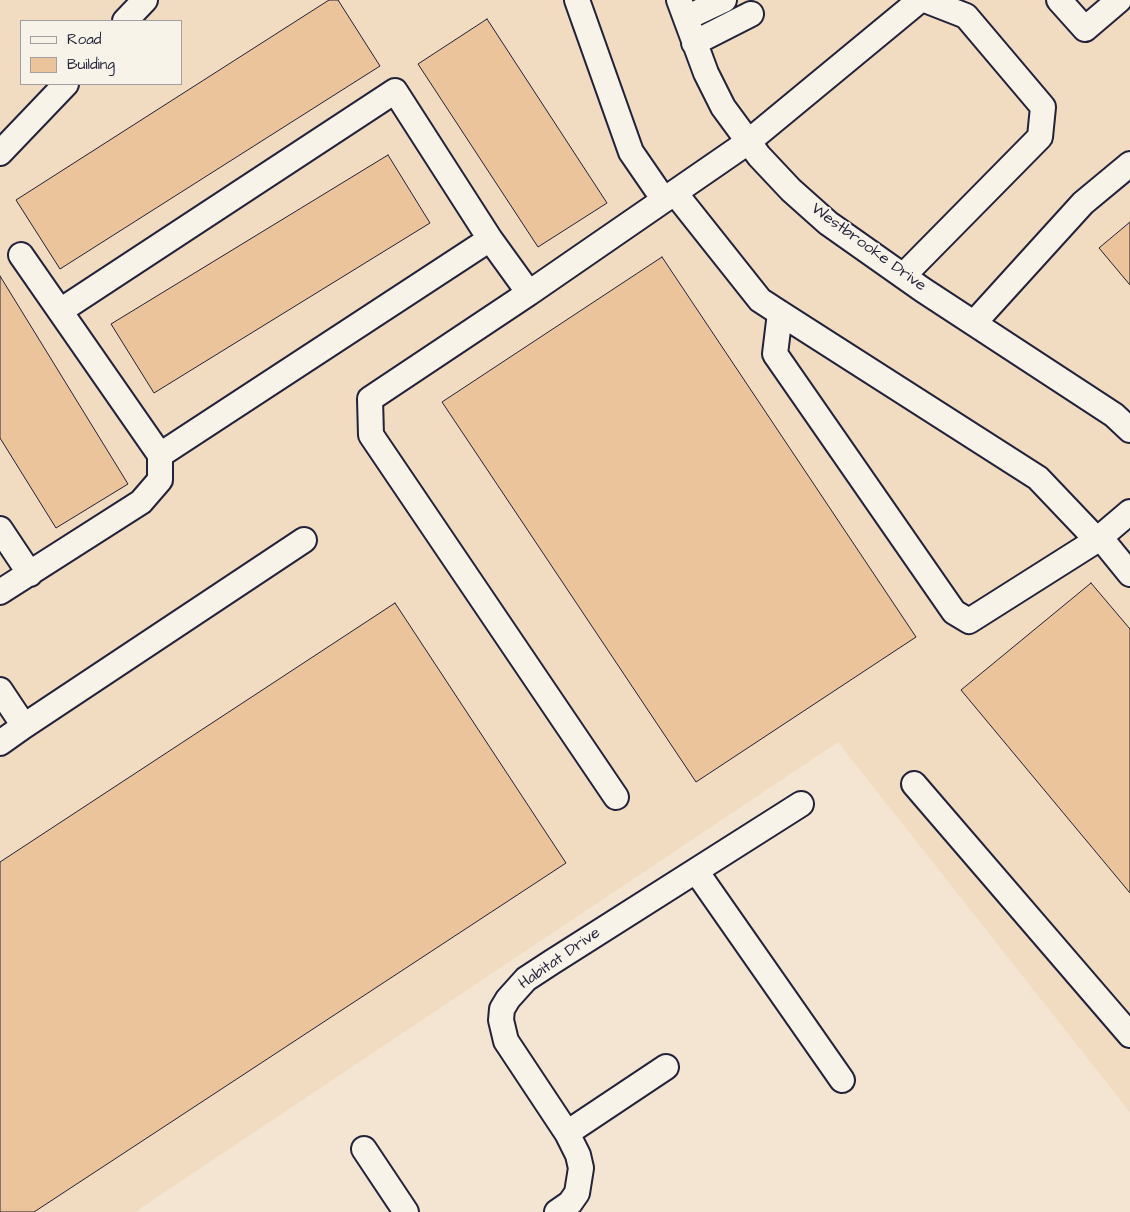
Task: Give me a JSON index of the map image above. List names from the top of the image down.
{
  "streets": {
    "street": ["Westbrooke Drive", "Habitat Drive"]
  },
  "legend": ["Road", "Building"]
}
